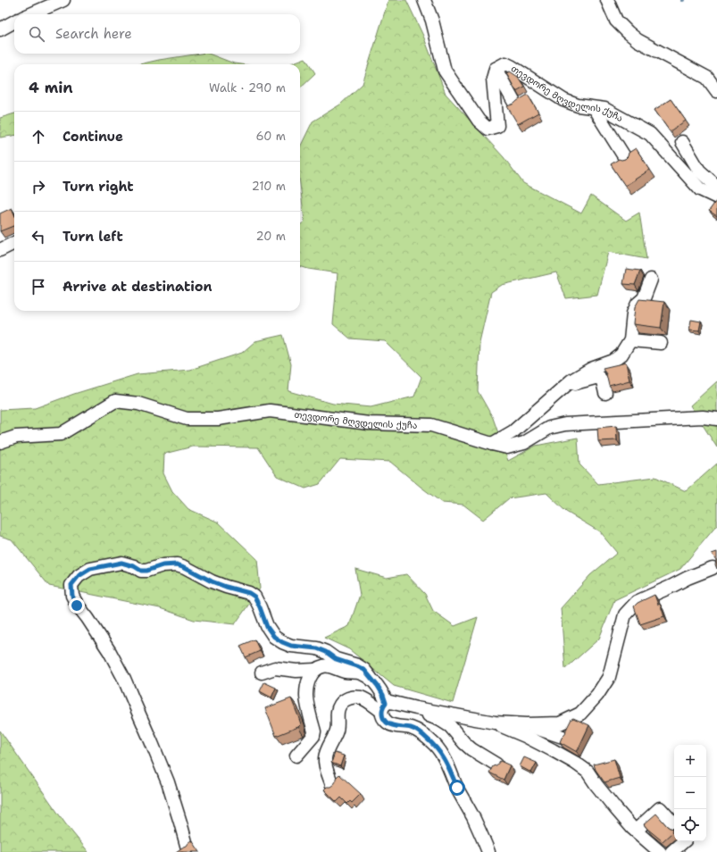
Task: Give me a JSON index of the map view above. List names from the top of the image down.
{
  "streets": {
    "street": ["თევდორე მღვდელის ქუჩა"]
  },
  "page": {
    "search": "Search here",
    "heading": ["4 min", "Walk · 290 m"],
    "list": [
      ["Continue", "60 m"],
      ["Turn right", "210 m"],
      ["Turn left", "20 m"],
      "Arrive at destination"
    ],
    "map_buttons": ["+", "−"]
  }
}
